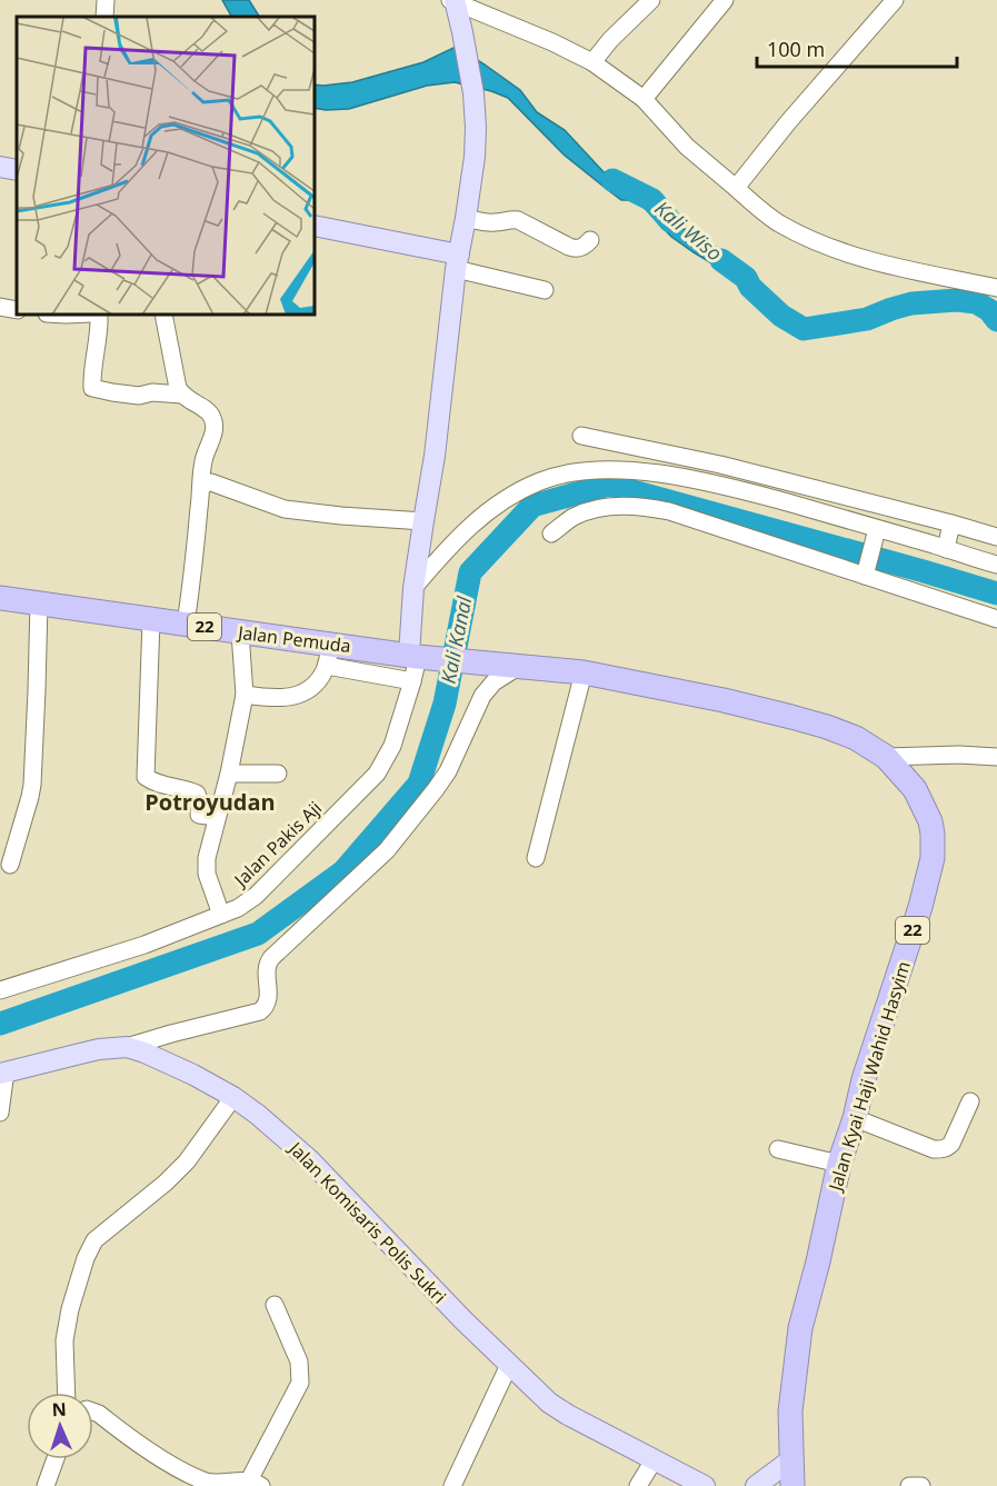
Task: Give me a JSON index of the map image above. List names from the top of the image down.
{
  "streets": {
    "highway": ["22", "Jalan Pemuda", "Jalan Kyai Haji Wahid Hasyim"],
    "main road": ["Jalan Komisaris Polis Sukri"],
    "street": ["Jalan Pakis Aji"]
  },
  "crossings": [
    ["22", "Jalan Pemuda"],
    ["22", "Jalan Pakis Aji"],
    ["22", "Jalan Kyai Haji Wahid Hasyim"],
    ["Jalan Pemuda", "Jalan Pakis Aji"]
  ],
  "districts": ["Potroyudan"],
  "water": ["Kali Wiso", "Kali Kanal"],
  "scale_bar": "100 m",
  "north": "top"
}
